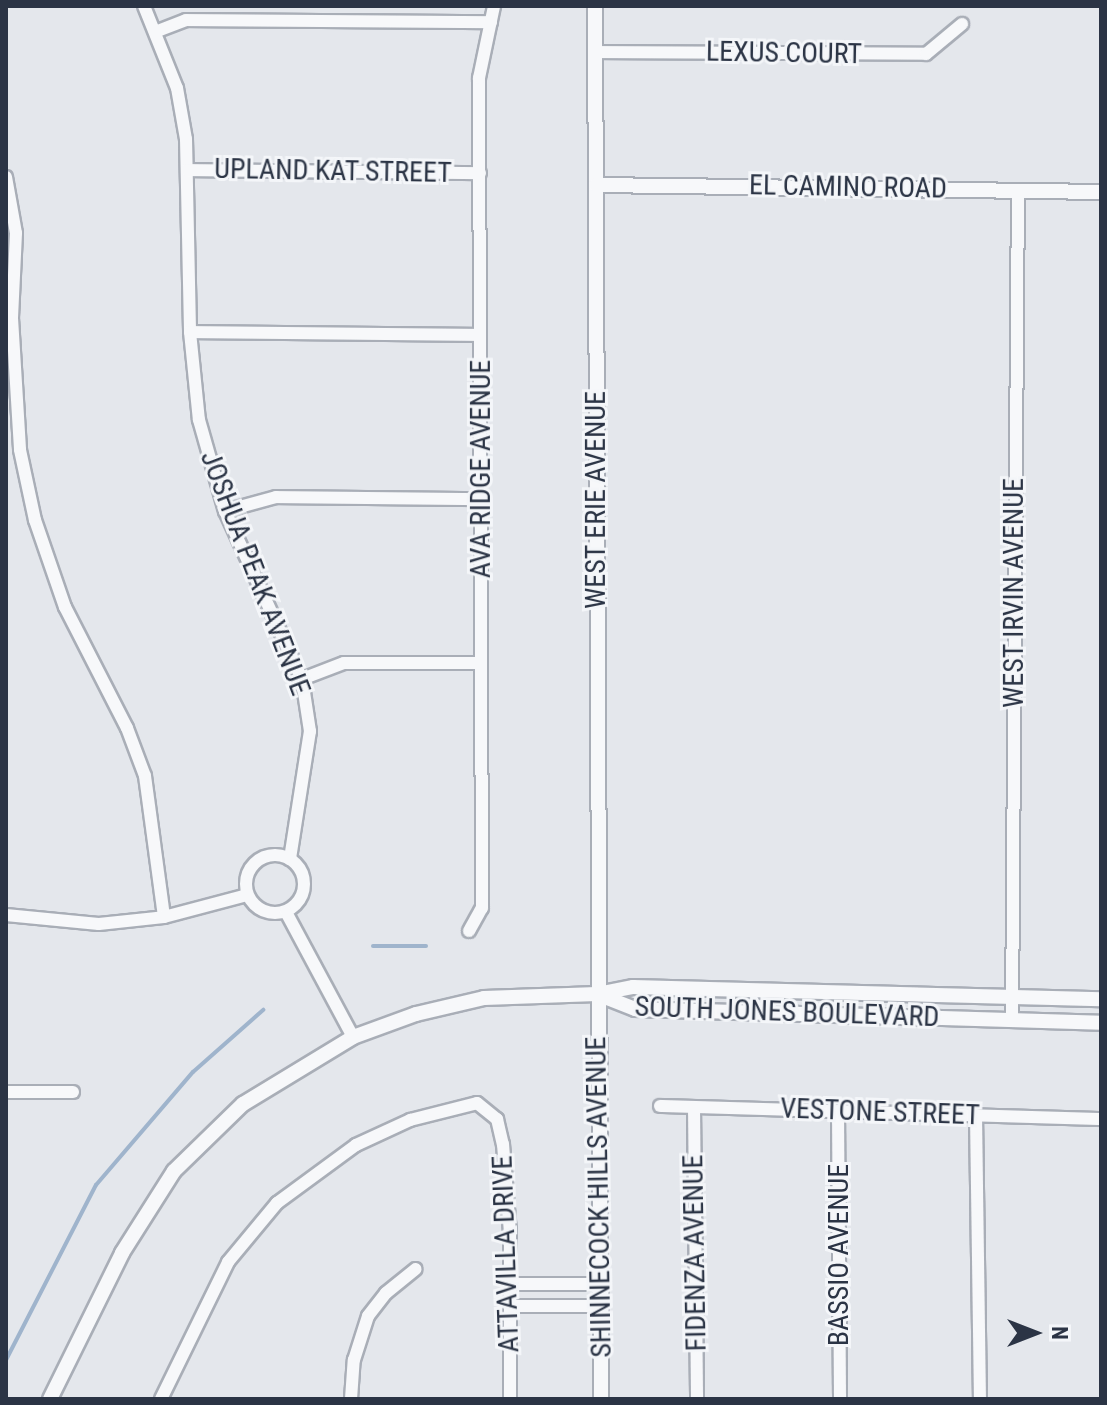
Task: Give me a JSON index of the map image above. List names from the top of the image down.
{
  "streets": {
    "street": [
      "LEXUS COURT",
      "UPLAND KAT STREET",
      "EL CAMINO ROAD",
      "AVA RIDGE AVENUE",
      "WEST ERIE AVENUE",
      "JOSHUA PEAK AVENUE",
      "WEST IRVIN AVENUE",
      "SOUTH JONES BOULEVARD",
      "VESTONE STREET",
      "SHINNECOCK HILLS AVENUE",
      "FIDENZA AVENUE",
      "ATTAVILLA DRIVE",
      "BASSIO AVENUE"
    ]
  },
  "crossings": [
    ["LEXUS COURT", "WEST ERIE AVENUE"],
    ["UPLAND KAT STREET", "AVA RIDGE AVENUE"],
    ["UPLAND KAT STREET", "JOSHUA PEAK AVENUE"],
    ["EL CAMINO ROAD", "WEST ERIE AVENUE"],
    ["EL CAMINO ROAD", "WEST IRVIN AVENUE"],
    ["WEST ERIE AVENUE", "SOUTH JONES BOULEVARD"],
    ["WEST ERIE AVENUE", "SHINNECOCK HILLS AVENUE"],
    ["WEST IRVIN AVENUE", "SOUTH JONES BOULEVARD"],
    ["SOUTH JONES BOULEVARD", "SHINNECOCK HILLS AVENUE"],
    ["VESTONE STREET", "FIDENZA AVENUE"],
    ["VESTONE STREET", "BASSIO AVENUE"]
  ],
  "north": "right"
}
